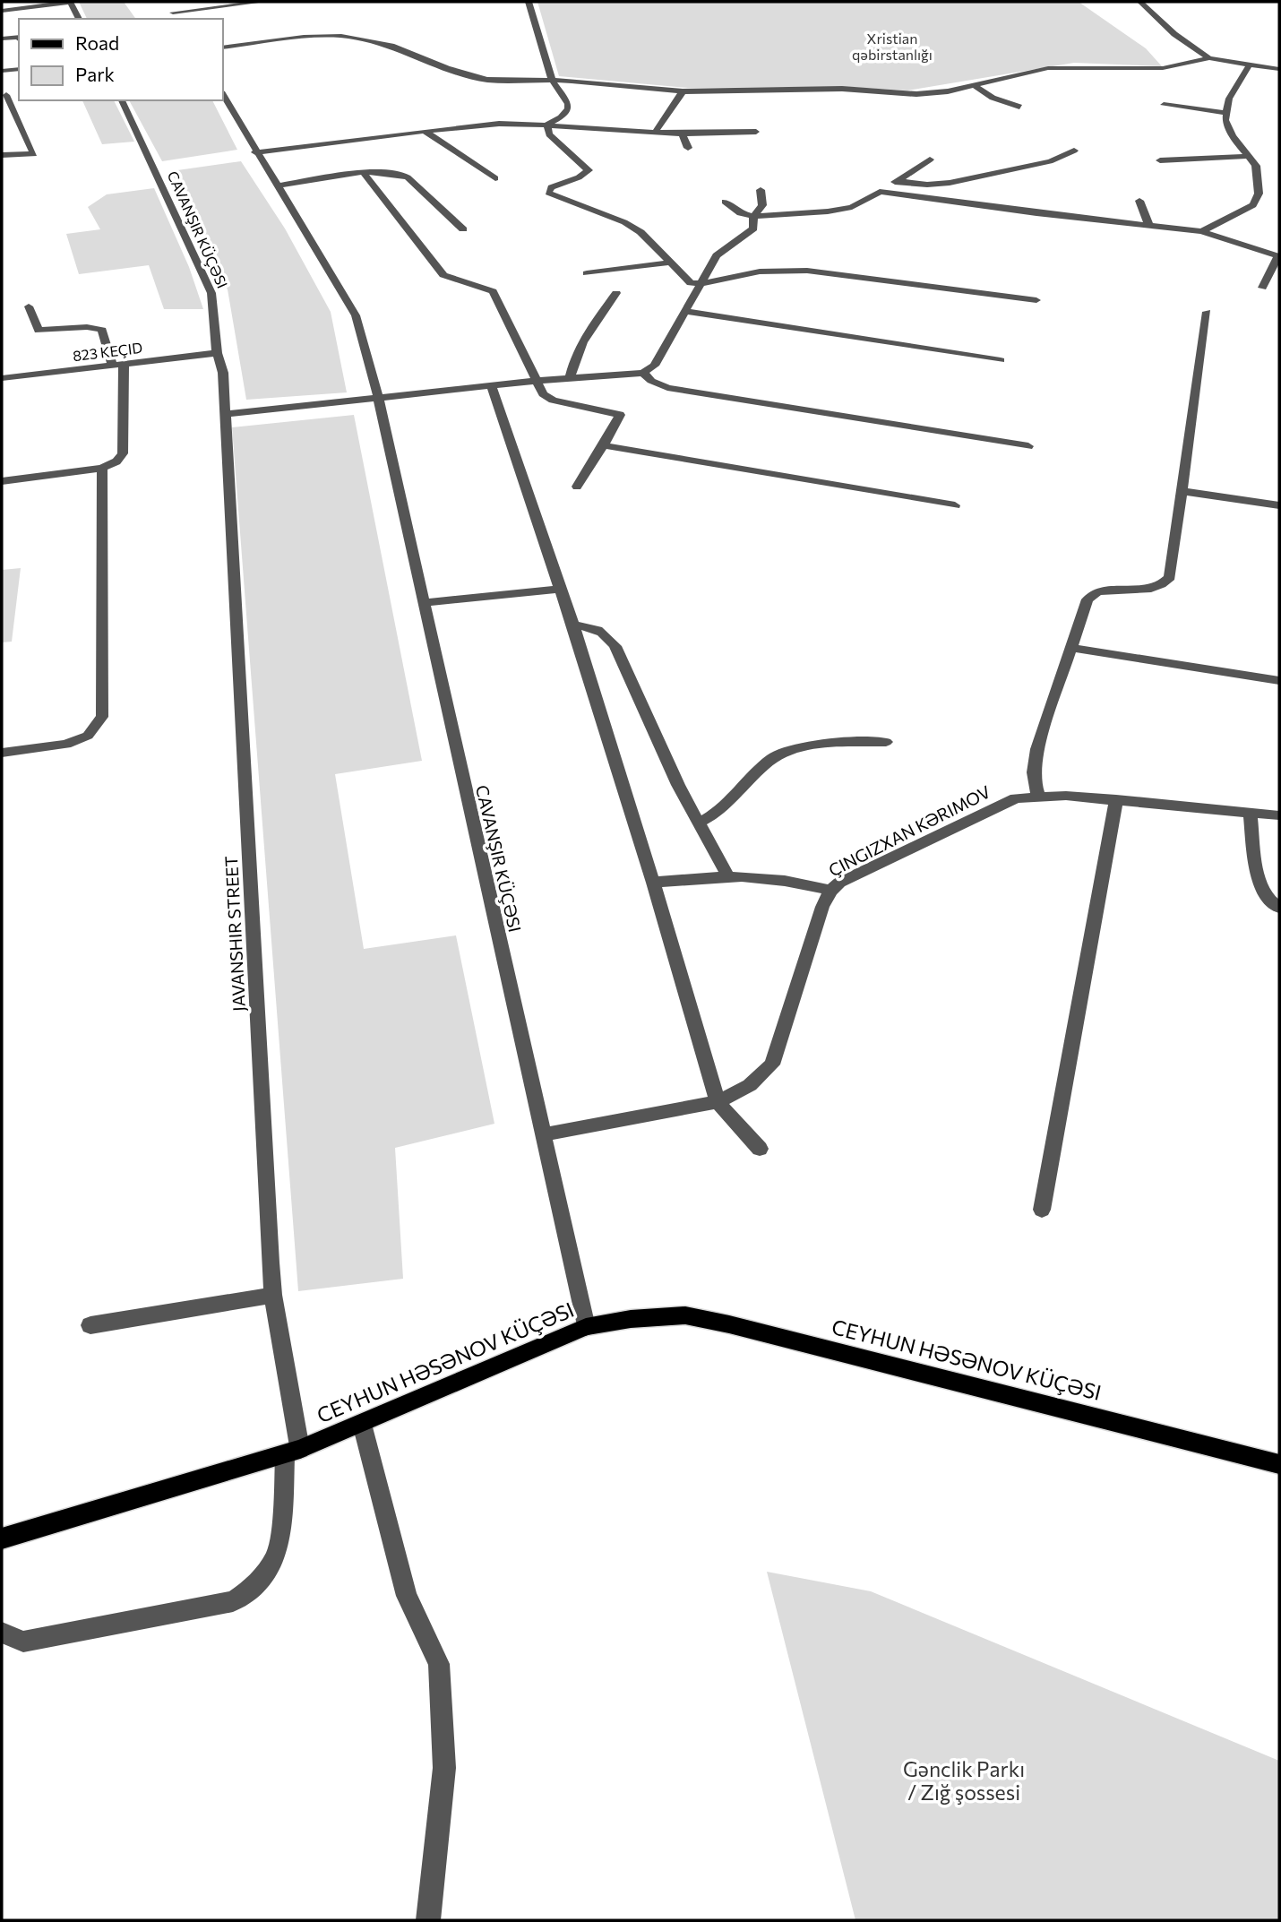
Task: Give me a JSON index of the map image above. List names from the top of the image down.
{
  "streets": {
    "main road": ["CEYHUN HƏSƏNOV KÜÇƏSI"],
    "street": [
      "CAVANŞIR KÜÇƏSI",
      "823 KEÇID",
      "ÇINGIZXAN KƏRIMOV",
      "JAVANSHIR STREET"
    ]
  },
  "crossings": [
    ["CAVANŞIR KÜÇƏSI", "823 KEÇID"],
    ["CAVANŞIR KÜÇƏSI", "ÇINGIZXAN KƏRIMOV"],
    ["CAVANŞIR KÜÇƏSI", "JAVANSHIR STREET"],
    ["CAVANŞIR KÜÇƏSI", "CEYHUN HƏSƏNOV KÜÇƏSI"],
    ["JAVANSHIR STREET", "CEYHUN HƏSƏNOV KÜÇƏSI"]
  ],
  "parks": ["Xristian qəbirstanlığı", "Gənclik Parkı / Zığ şossesi"],
  "legend": ["Road", "Park"]
}
